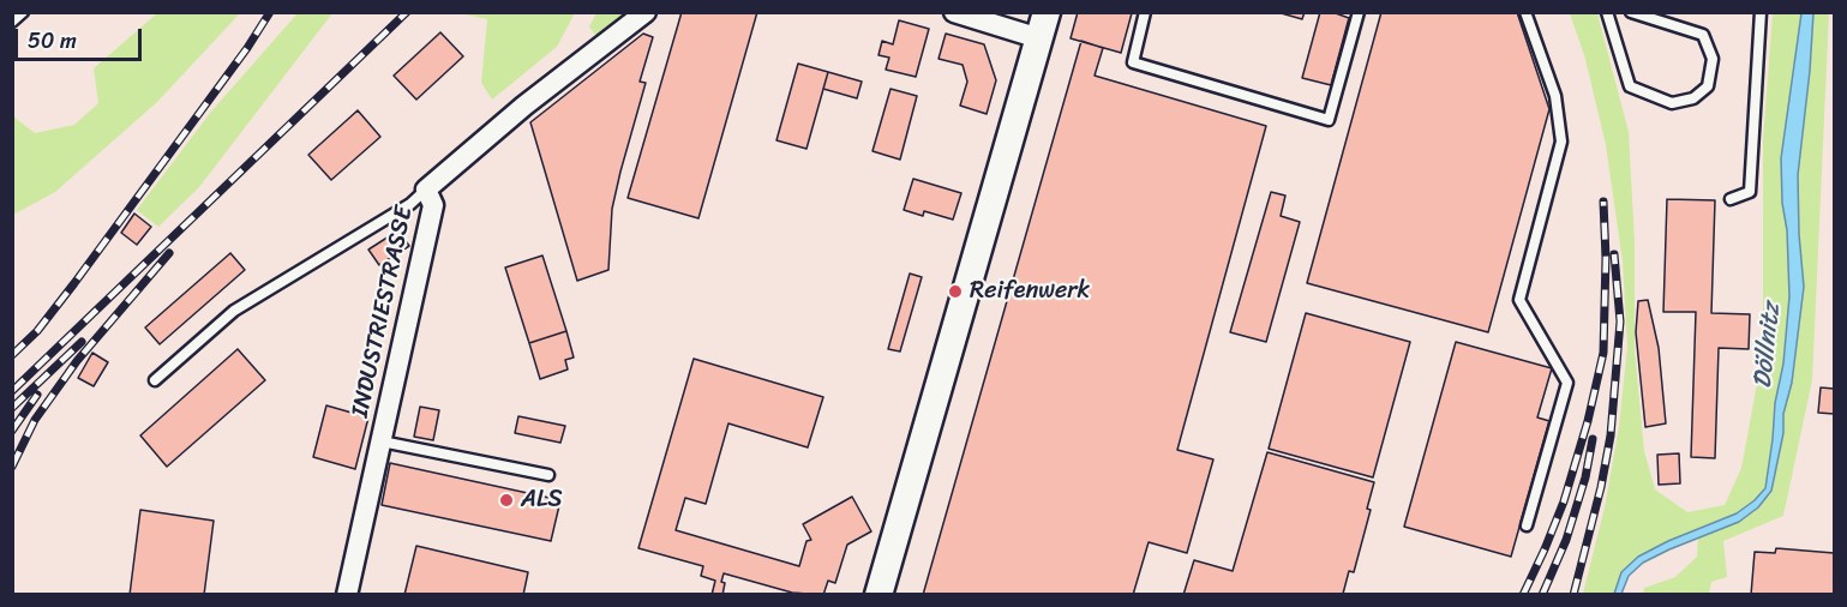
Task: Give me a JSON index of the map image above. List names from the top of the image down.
{
  "streets": {
    "street": ["INDUSTRIESTRASSE"]
  },
  "water": ["Döllnitz"],
  "places": ["Reifenwerk", "ALS"],
  "scale_bar": "50 m"
}
